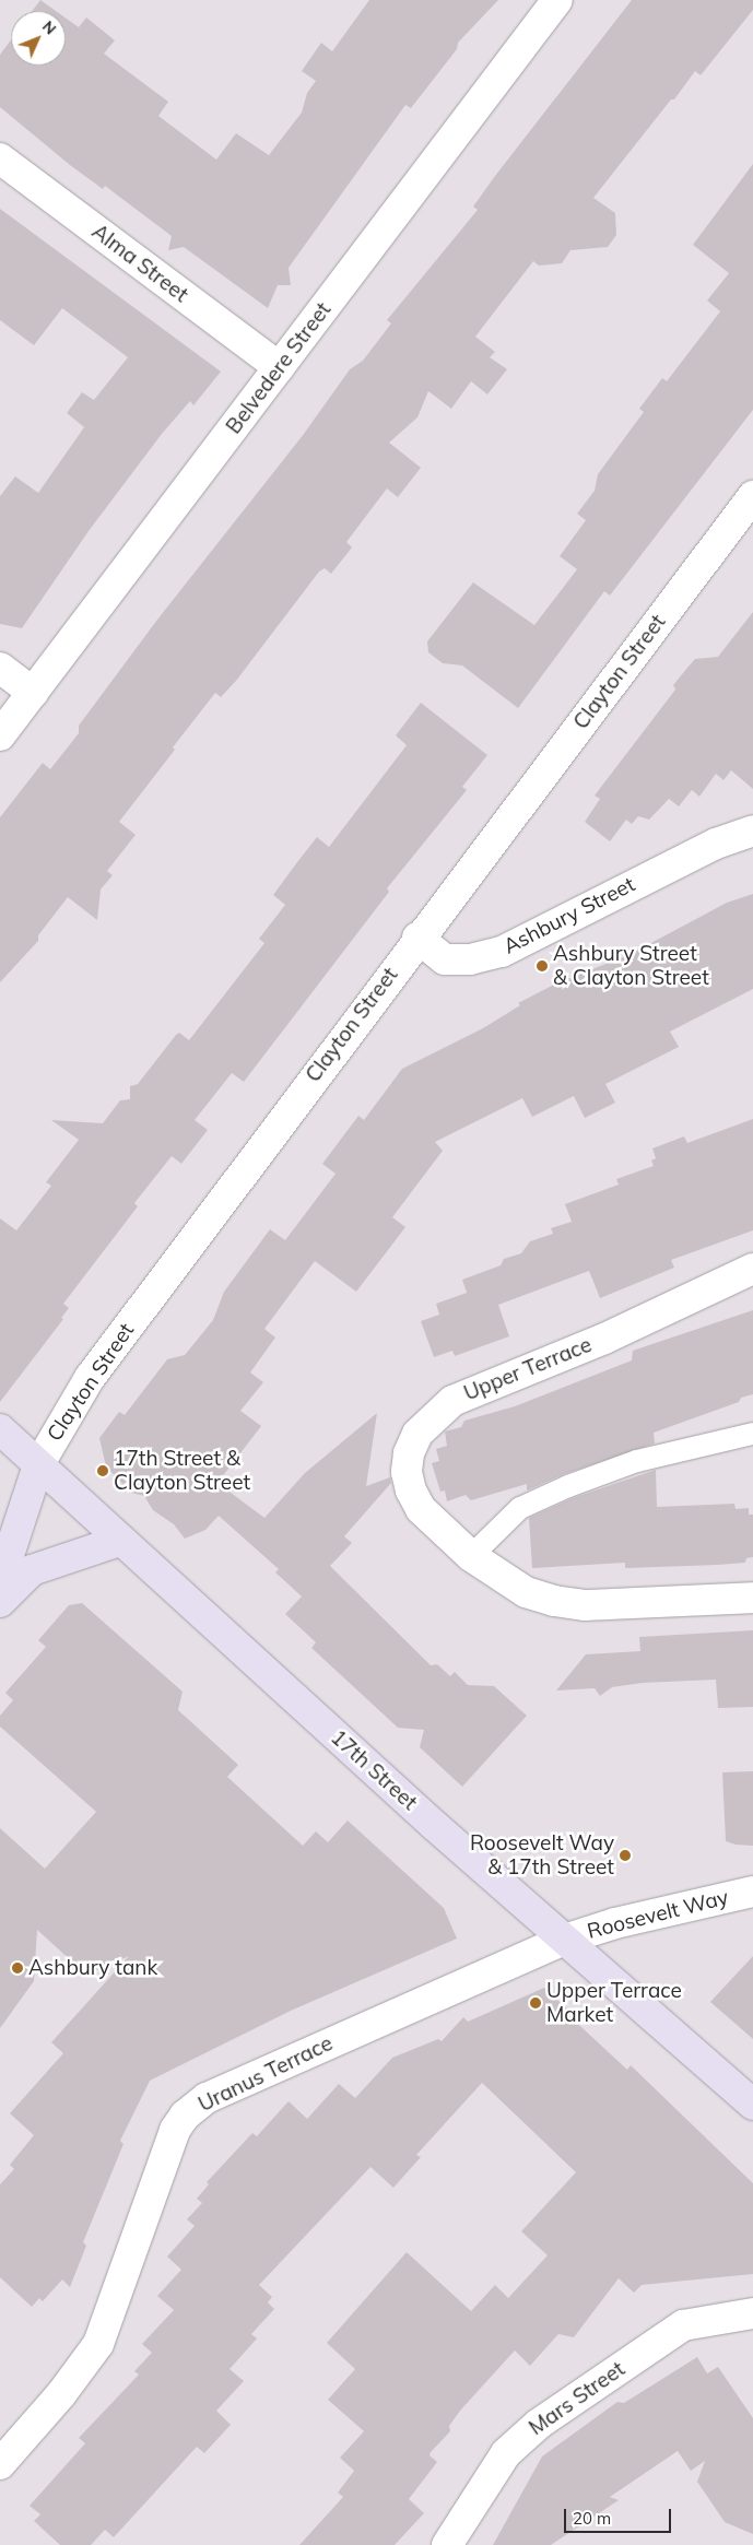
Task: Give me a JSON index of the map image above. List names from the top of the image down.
{
  "streets": {
    "main road": ["Clayton Street", "17th Street"],
    "street": [
      "Alma Street",
      "Belvedere Street",
      "Ashbury Street",
      "Upper Terrace",
      "Roosevelt Way",
      "Uranus Terrace",
      "Mars Street"
    ]
  },
  "crossings": [
    ["Alma Street", "Belvedere Street"],
    ["Clayton Street", "Ashbury Street"],
    ["Clayton Street", "17th Street"],
    ["17th Street", "Roosevelt Way"],
    ["17th Street", "Uranus Terrace"],
    ["Roosevelt Way", "Uranus Terrace"]
  ],
  "places": [
    "Ashbury Street & Clayton Street",
    "17th Street & Clayton Street",
    "Roosevelt Way & 17th Street",
    "Ashbury tank",
    "Upper Terrace Market"
  ],
  "scale_bar": "20 m",
  "north": "top right"
}
